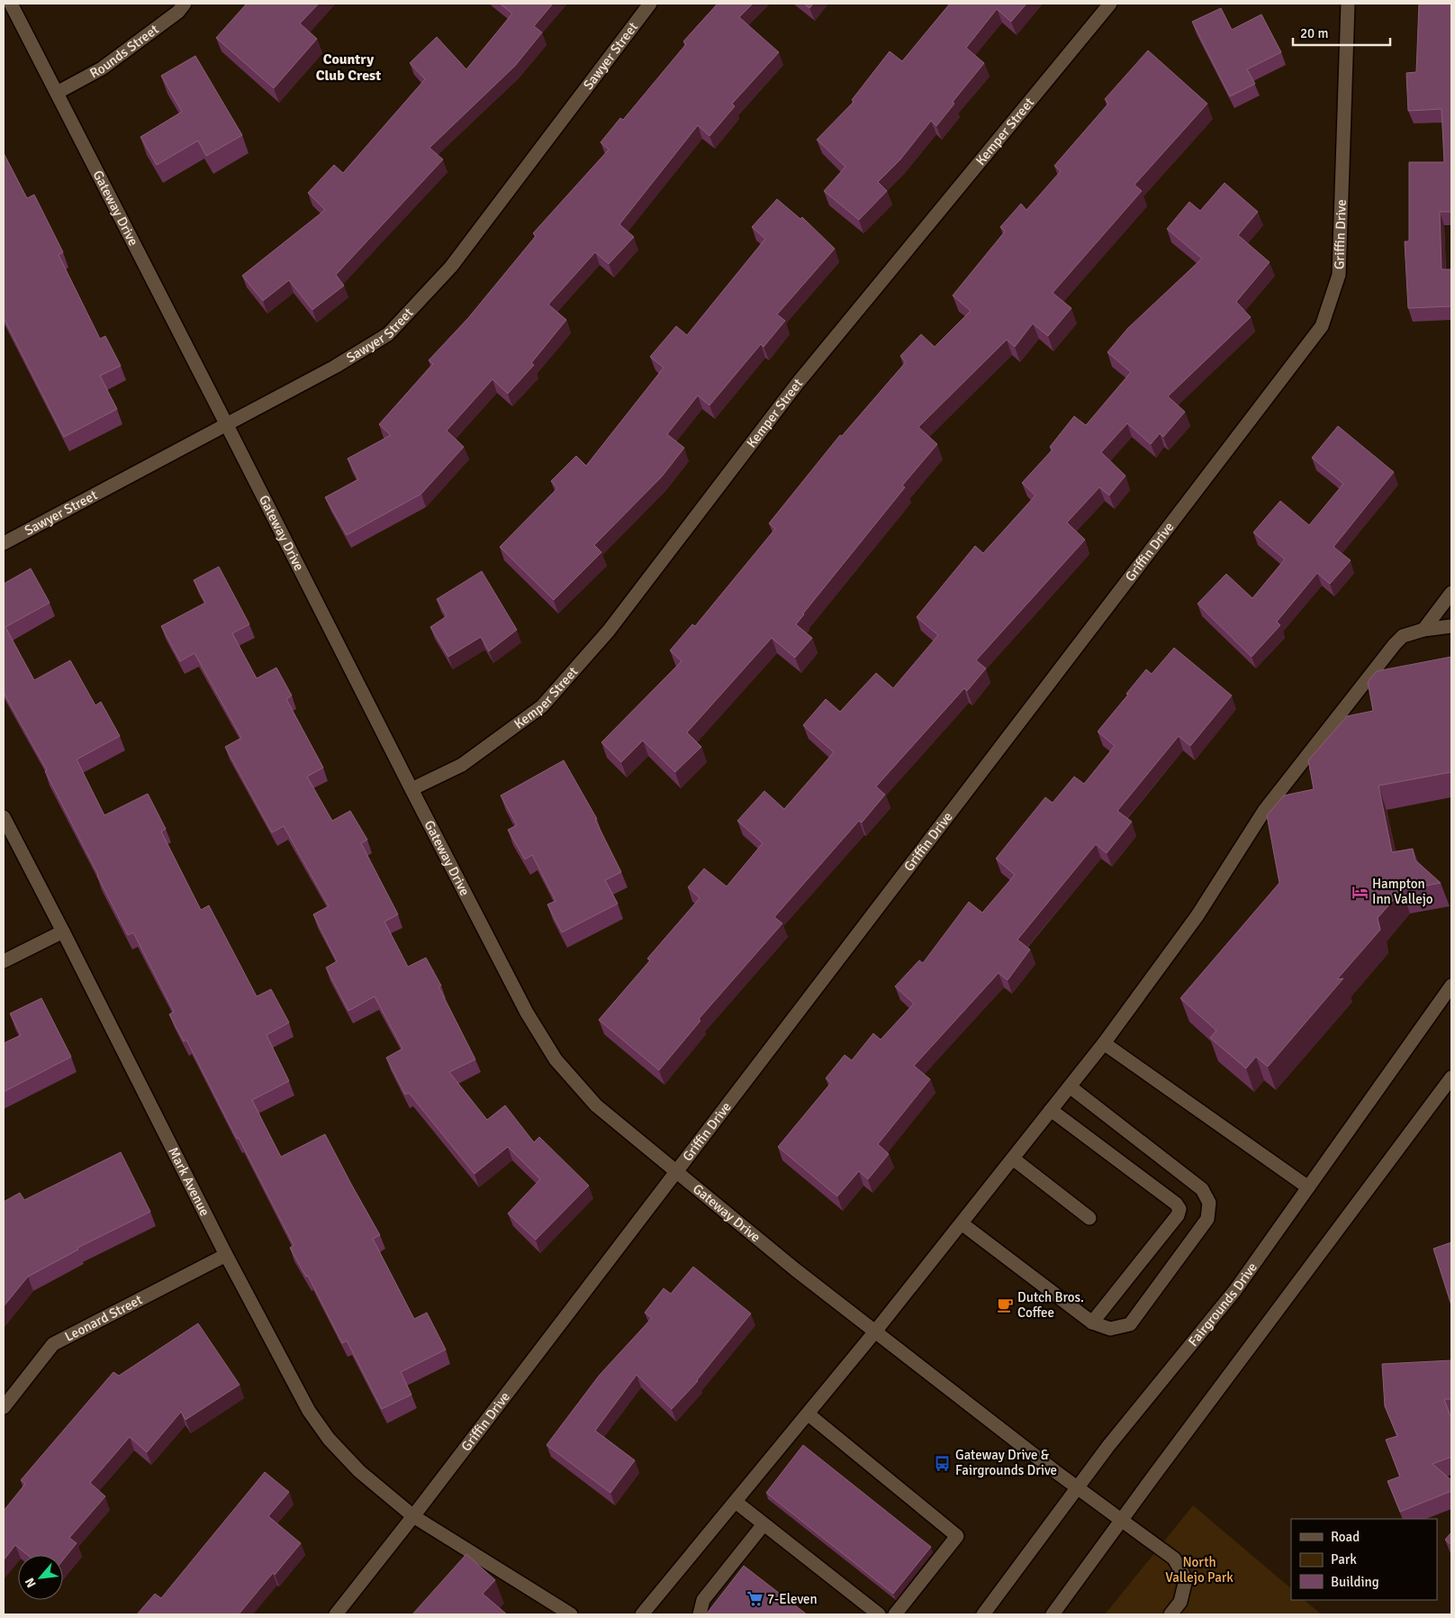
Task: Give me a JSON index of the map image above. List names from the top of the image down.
{
  "streets": {
    "street": [
      "Rounds Street",
      "Sawyer Street",
      "Kemper Street",
      "Gateway Drive",
      "Griffin Drive",
      "Mark Avenue",
      "Fairgrounds Drive",
      "Leonard Street"
    ]
  },
  "crossings": [
    ["Rounds Street", "Gateway Drive"],
    ["Sawyer Street", "Gateway Drive"],
    ["Kemper Street", "Gateway Drive"],
    ["Gateway Drive", "Griffin Drive"],
    ["Gateway Drive", "Fairgrounds Drive"],
    ["Griffin Drive", "Mark Avenue"],
    ["Mark Avenue", "Leonard Street"]
  ],
  "districts": ["Country Club Crest"],
  "parks": ["North Vallejo Park"],
  "places": {
    "hotel": ["Hampton Inn Vallejo"],
    "cafe": ["Dutch Bros. Coffee"],
    "bus stop": ["Gateway Drive & Fairgrounds Drive"],
    "supermarket": ["7-Eleven"]
  },
  "legend": ["Road", "Park", "Building"],
  "scale_bar": "20 m",
  "north": "bottom left"
}
